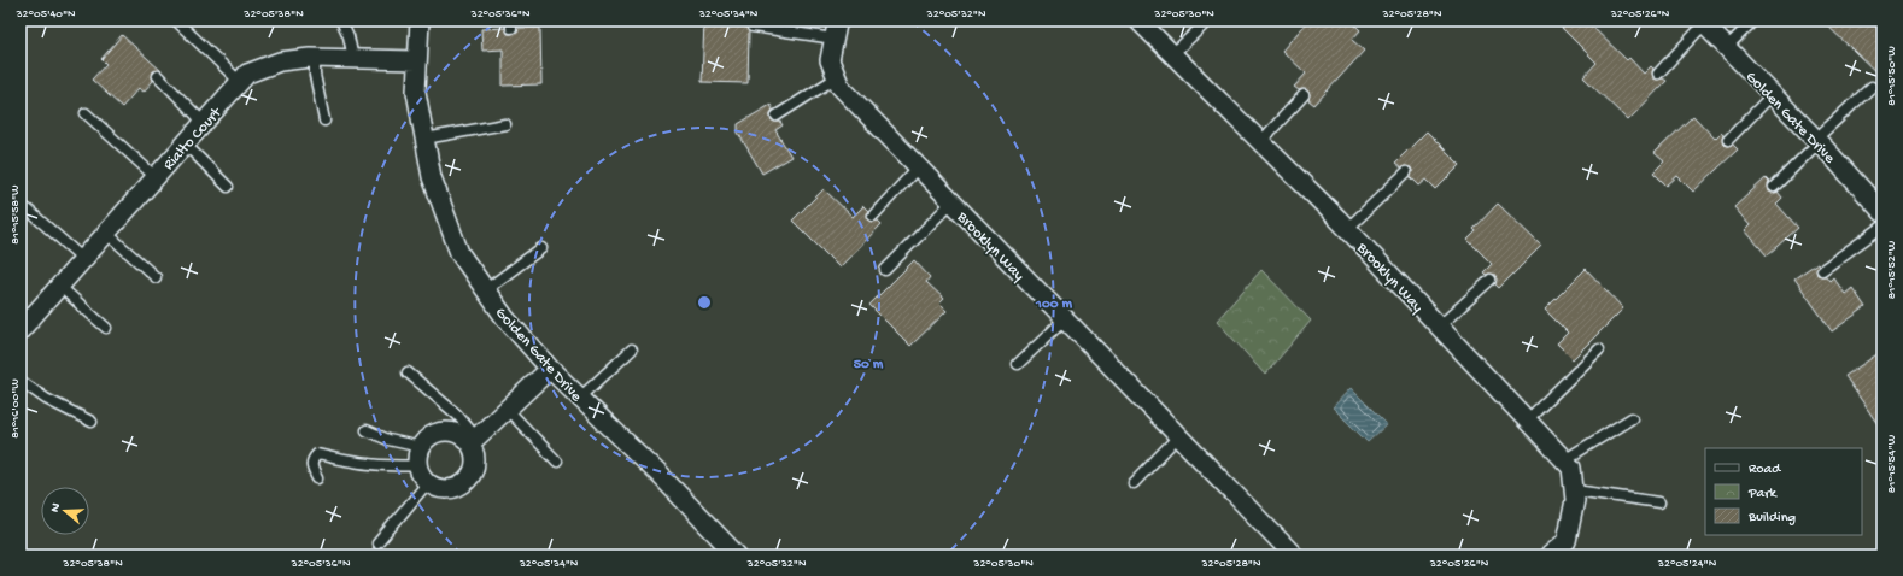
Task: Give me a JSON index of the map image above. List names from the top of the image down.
{
  "streets": {
    "street": ["Golden Gate Drive", "Rialto Court", "Brooklyn Way"]
  },
  "crossings": [
    ["Golden Gate Drive", "Rialto Court"]
  ],
  "legend": ["Road", "Park", "Building"],
  "north": "left",
  "coordinates": [
    "32°05'40\"N",
    "32°05'38\"N",
    "32°05'36\"N",
    "32°05'34\"N",
    "32°05'32\"N",
    "32°05'30\"N",
    "32°05'28\"N",
    "32°05'26\"N",
    "81°15'50\"W",
    "81°15'58\"W",
    "81°15'52\"W",
    "81°16'00\"W",
    "81°15'54\"W",
    "32°05'24\"N"
  ],
  "rings": ["100 m", "50 m"]
}
